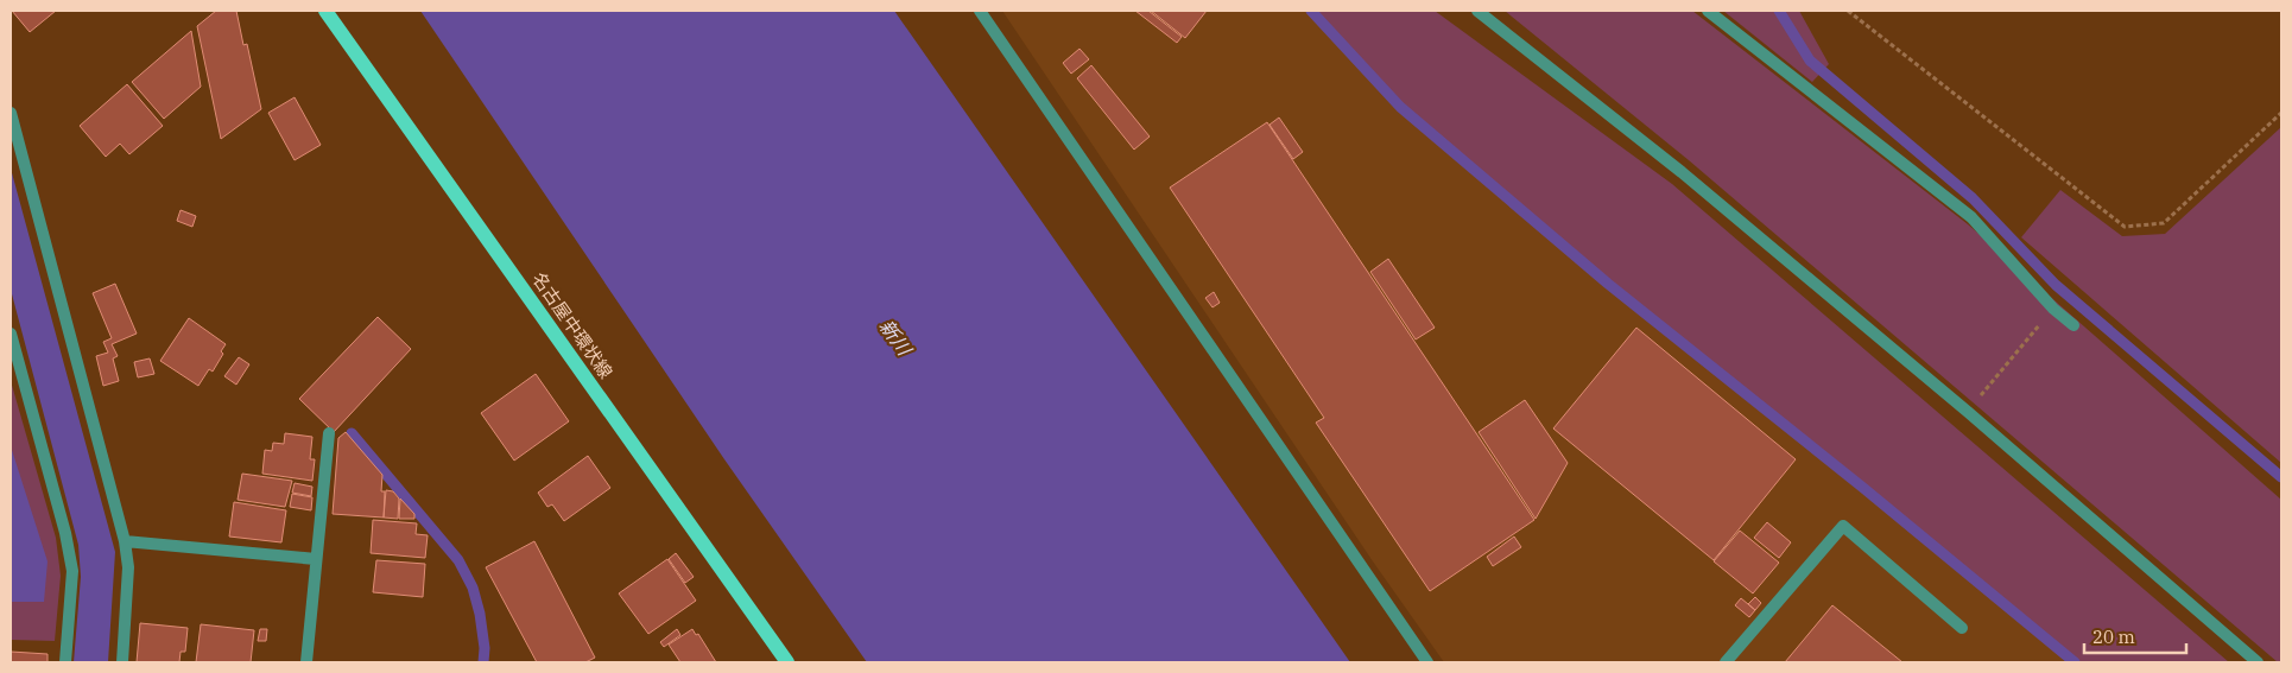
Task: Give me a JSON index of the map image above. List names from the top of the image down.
{
  "streets": {
    "main road": ["名古屋中環状線"]
  },
  "water": ["新川"],
  "scale_bar": "20 m"
}
